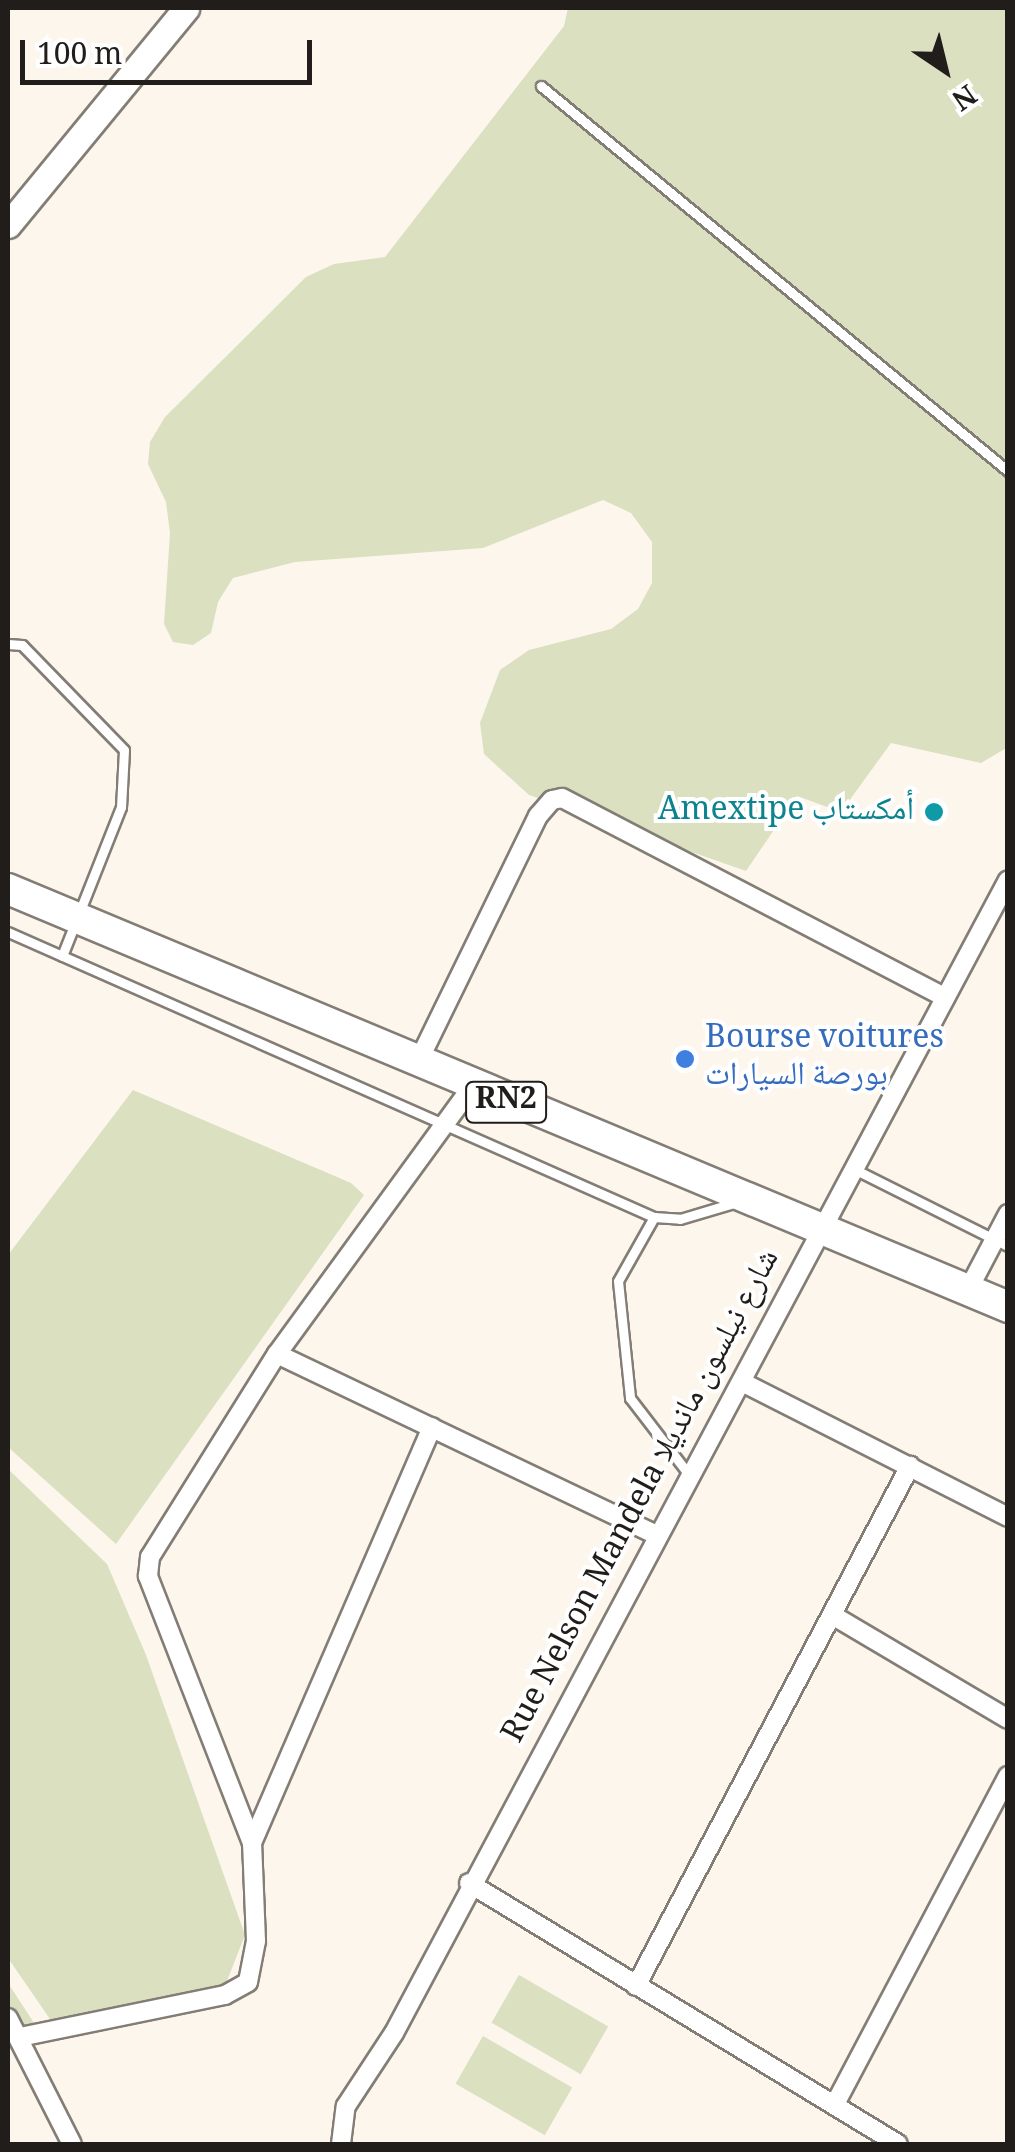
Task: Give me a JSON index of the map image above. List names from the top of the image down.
{
  "streets": {
    "highway": ["RN2"],
    "street": ["Rue Nelson Mandela شارع نيلسون مانديلا"]
  },
  "crossings": [
    ["RN2", "Rue Nelson Mandela شارع نيلسون مانديلا"]
  ],
  "places": ["Amextipe أمكستاب", "Bourse voitures بورصة السيارات"],
  "scale_bar": "100 m",
  "north": "bottom right"
}
